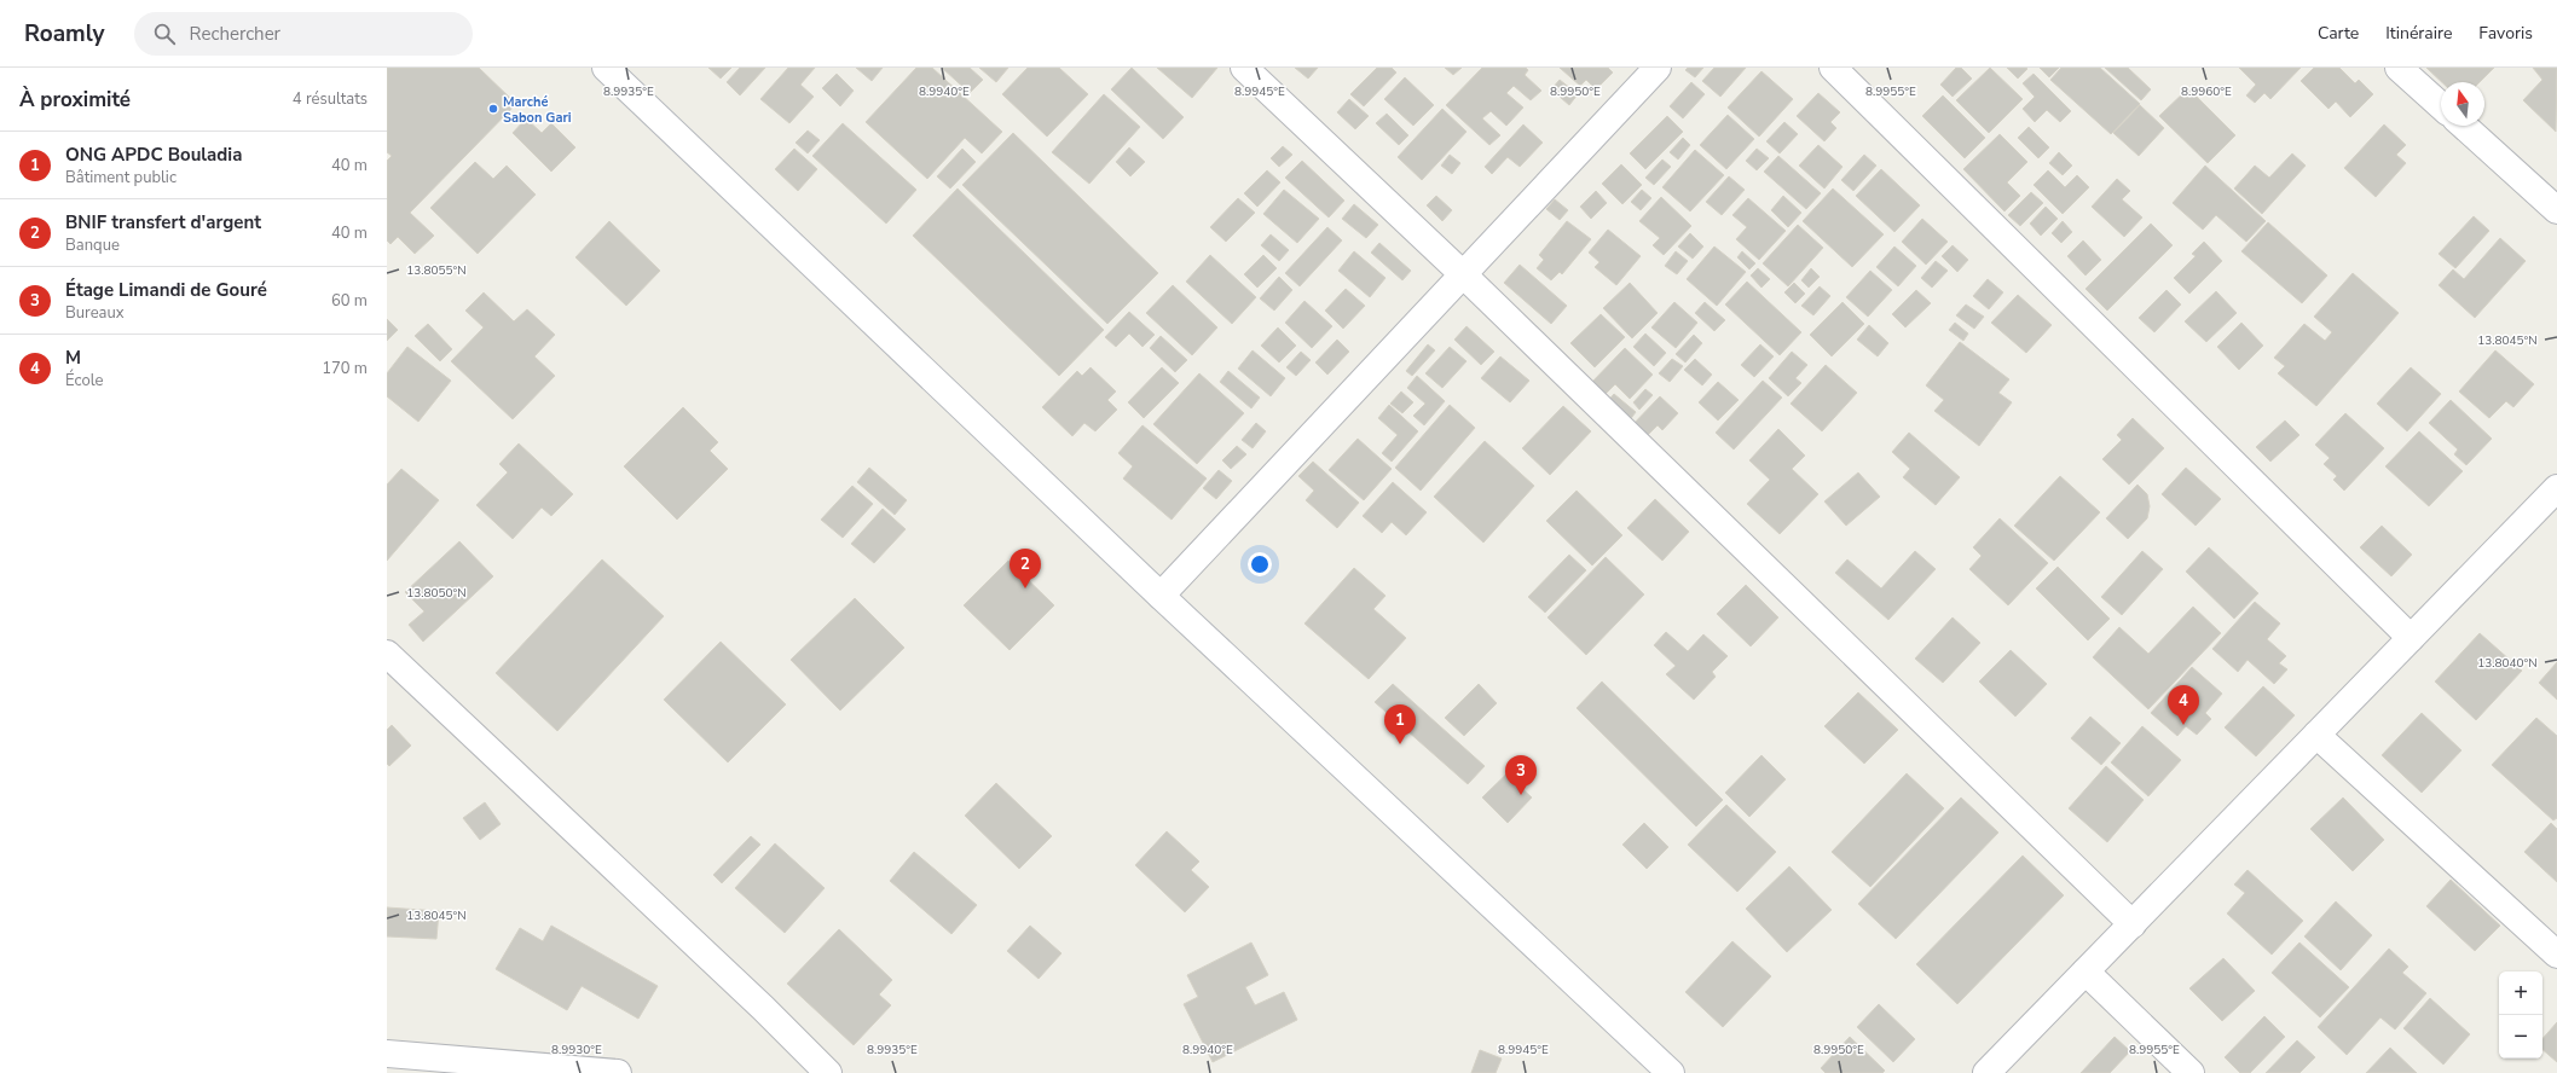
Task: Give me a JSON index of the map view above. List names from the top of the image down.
{
  "places": ["Marché Sabon Gari"],
  "north": "top",
  "page": {
    "header": "Roamly",
    "search": "Rechercher",
    "nav": ["Carte", "Itinéraire", "Favoris"],
    "heading": ["À proximité", "4 résultats"],
    "list": [
      {
        "mark": "1",
        "name": "ONG APDC Bouladia",
        "note": "Bâtiment public",
        "value": "40 m"
      },
      {
        "mark": "2",
        "name": "BNIF transfert d'argent",
        "note": "Banque",
        "value": "40 m"
      },
      {
        "mark": "3",
        "name": "Étage Limandi de Gouré",
        "note": "Bureaux",
        "value": "60 m"
      },
      {
        "mark": "4",
        "name": "M",
        "note": "École",
        "value": "170 m"
      }
    ],
    "pins": [
      "2",
      "4",
      "1",
      "3"
    ],
    "map_buttons": ["+", "−"]
  },
  "coordinates": [
    "8.9935°E",
    "8.9940°E",
    "8.9945°E",
    "8.9950°E",
    "8.9955°E",
    "8.9960°E",
    "13.8055°N",
    "13.8045°N",
    "13.8050°N",
    "13.8040°N",
    "8.9930°E"
  ]
}
